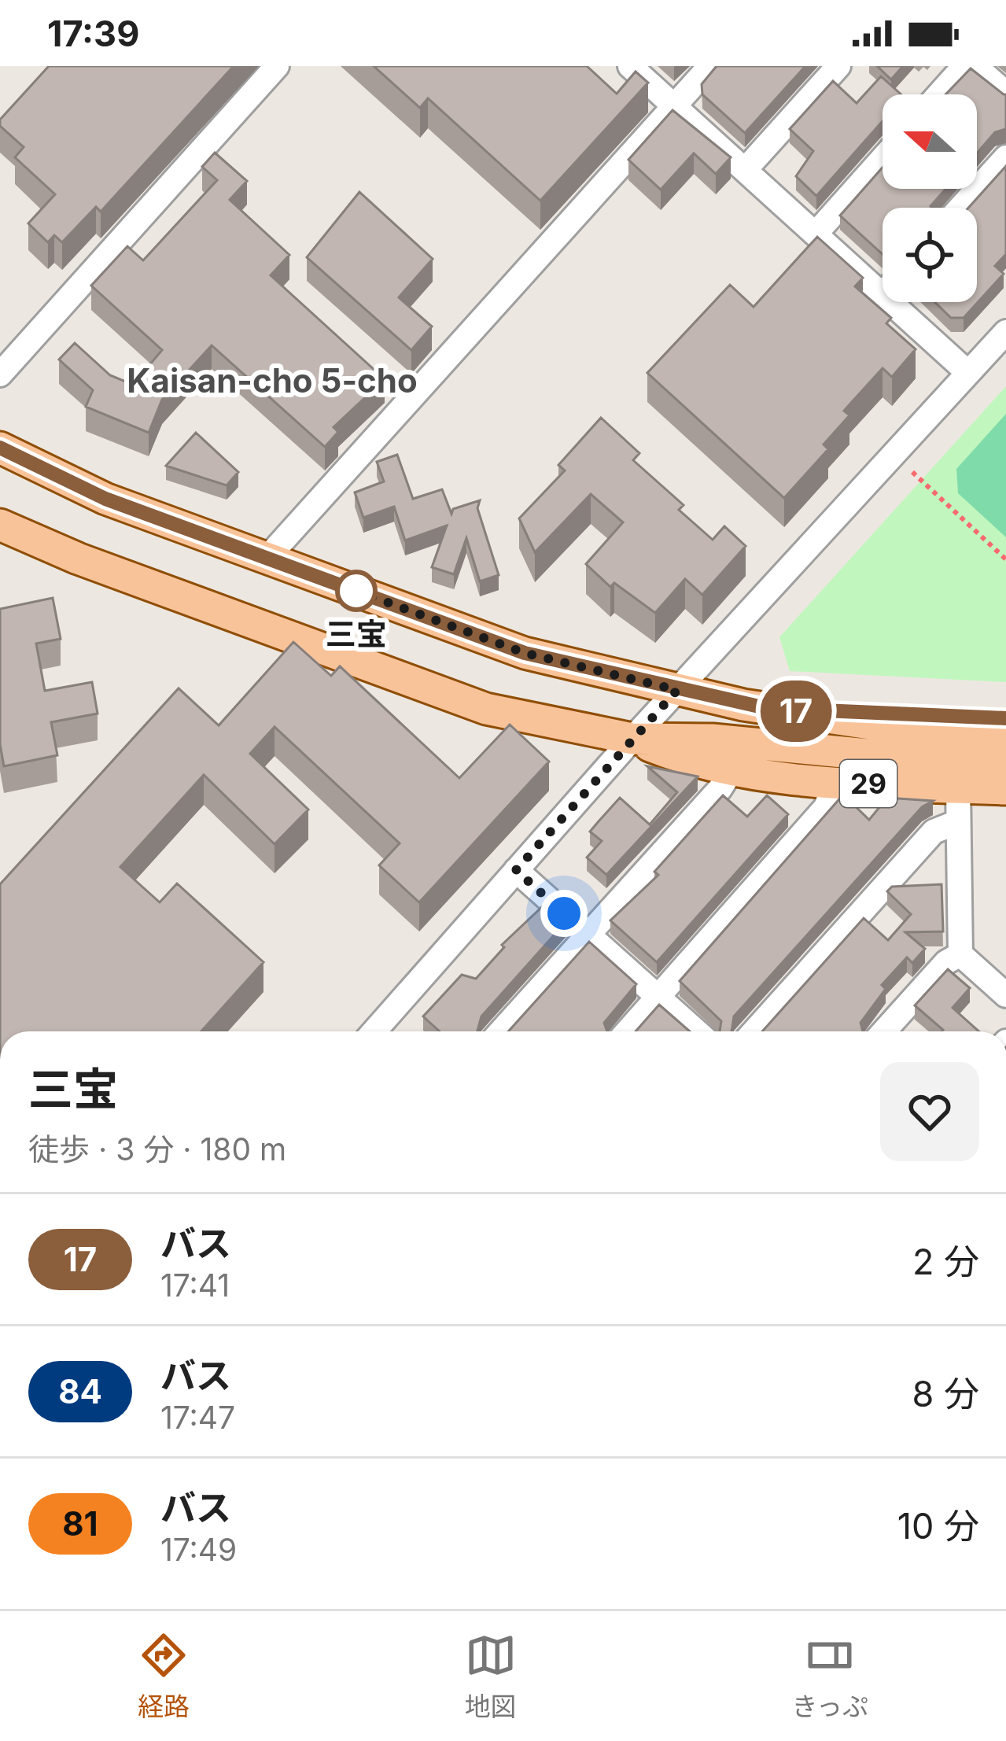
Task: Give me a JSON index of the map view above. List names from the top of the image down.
{
  "streets": {
    "main road": ["29"]
  },
  "districts": ["Kaisan-cho 5-cho"],
  "places": ["三宝"],
  "lines": ["bus line 17"],
  "north": "left",
  "page": {
    "status": "17:39",
    "on_map": "17",
    "heading": ["三宝", "徒歩 · 3 分 · 180 m"],
    "list": [
      {
        "mark": "17",
        "name": "バス",
        "note": "17:41",
        "value": "2 分"
      },
      {
        "mark": "84",
        "name": "バス",
        "note": "17:47",
        "value": "8 分"
      },
      {
        "mark": "81",
        "name": "バス",
        "note": "17:49",
        "value": "10 分"
      }
    ],
    "tabs": ["経路", "地図", "きっぷ"]
  }
}
